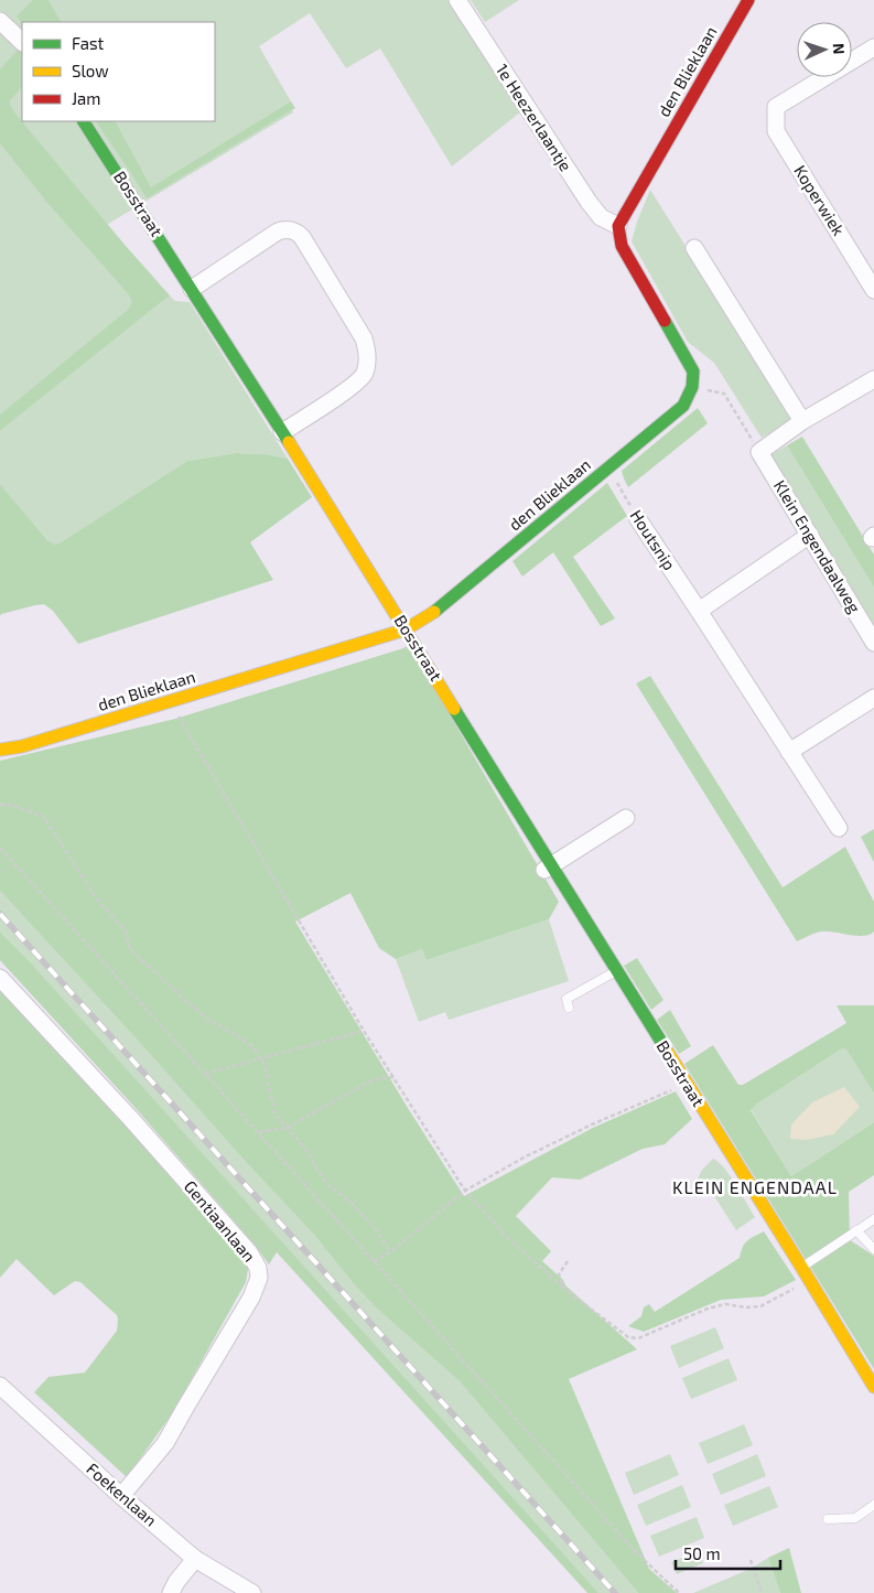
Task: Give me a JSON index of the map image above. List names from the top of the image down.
{
  "streets": {
    "street": [
      "den Blieklaan",
      "1e Heezerlaantje",
      "Koperwiek",
      "Bosstraat",
      "Houtsnip",
      "Klein Engendaalweg",
      "Gentiaanlaan",
      "Foekenlaan"
    ]
  },
  "crossings": [
    ["den Blieklaan", "1e Heezerlaantje"],
    ["den Blieklaan", "Bosstraat"],
    ["den Blieklaan", "Houtsnip"],
    ["Gentiaanlaan", "Foekenlaan"]
  ],
  "districts": ["KLEIN ENGENDAAL"],
  "legend": ["Fast", "Slow", "Jam"],
  "scale_bar": "50 m",
  "north": "right"
}
